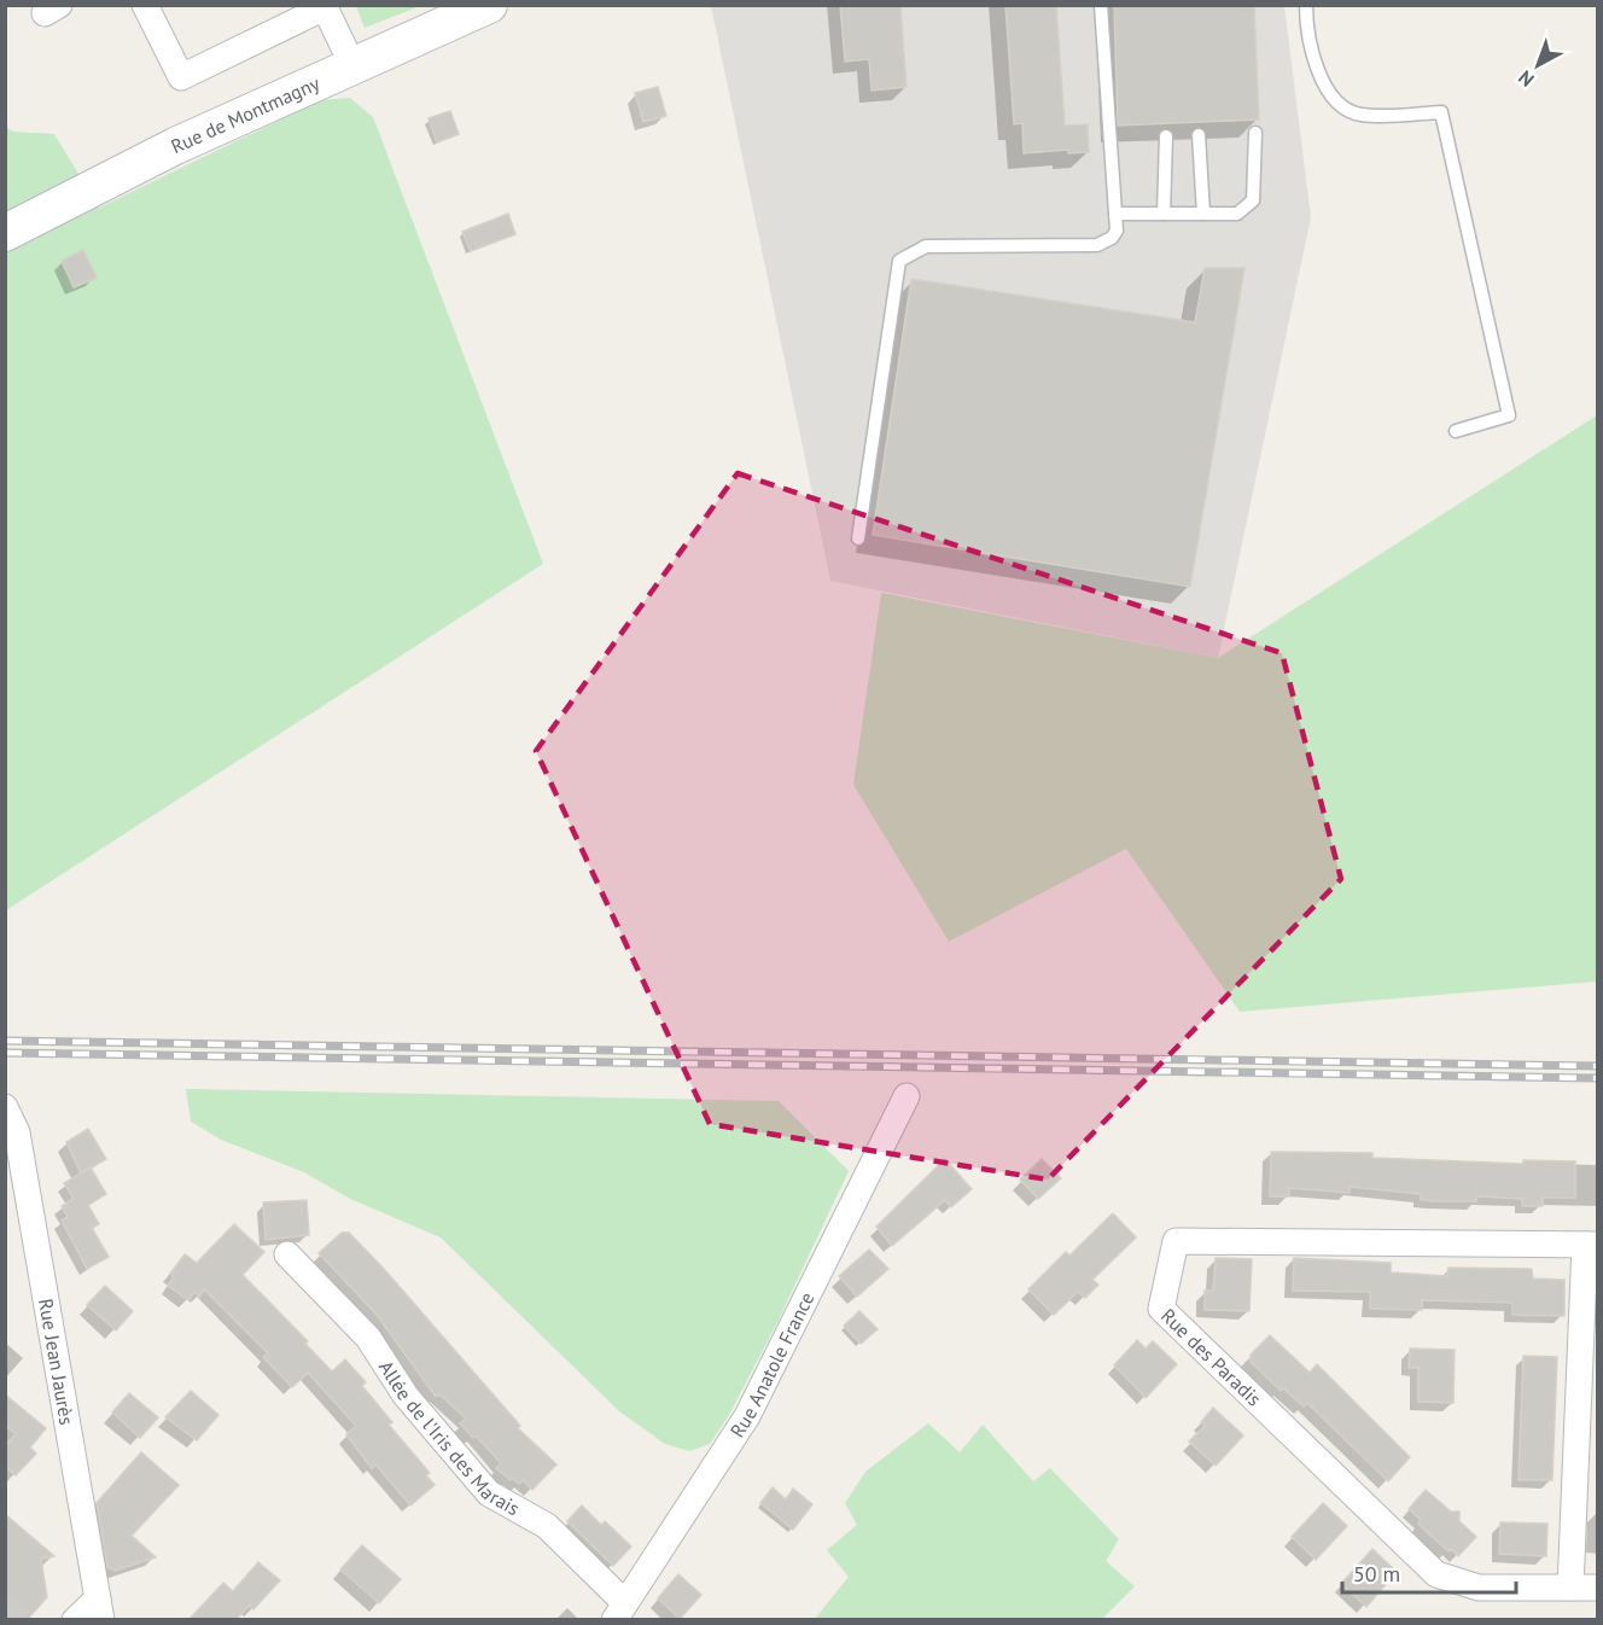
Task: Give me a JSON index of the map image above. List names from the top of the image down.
{
  "streets": {
    "main road": ["Rue de Montmagny"],
    "street": [
      "Rue des Paradis",
      "Rue Jean Jaurès",
      "Rue Anatole France",
      "Allée de l'Iris des Marais"
    ]
  },
  "crossings": [
    ["Rue Anatole France", "Allée de l'Iris des Marais"]
  ],
  "scale_bar": "50 m",
  "north": "bottom left"
}
